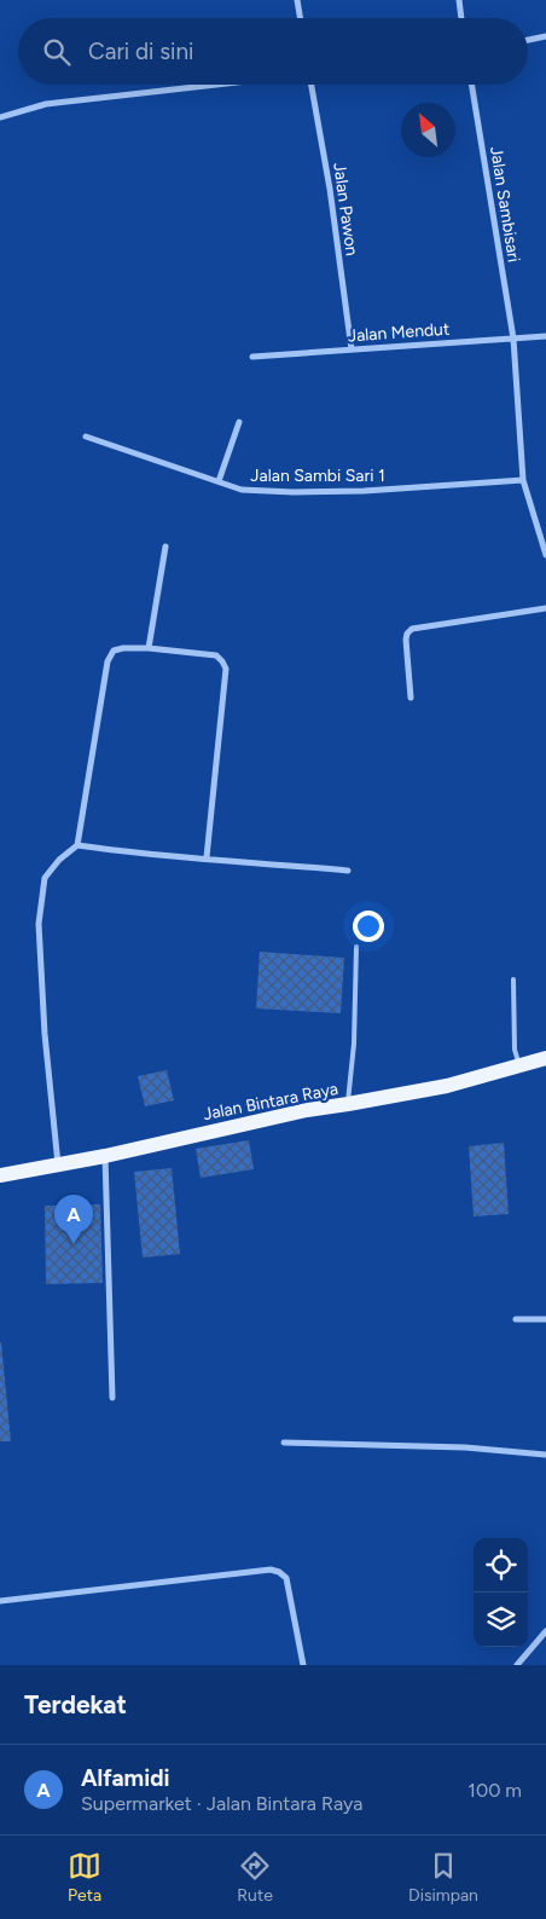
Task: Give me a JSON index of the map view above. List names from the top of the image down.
{
  "streets": {
    "main road": ["Jalan Bintara Raya"],
    "street": [
      "Jalan Sambisari",
      "Jalan Pawon",
      "Jalan Mendut",
      "Jalan Sambi Sari 1"
    ]
  },
  "crossings": [
    ["Jalan Sambisari", "Jalan Mendut"],
    ["Jalan Sambisari", "Jalan Sambi Sari 1"],
    ["Jalan Pawon", "Jalan Mendut"]
  ],
  "north": "top left",
  "page": {
    "search": "Cari di sini",
    "pins": "A",
    "heading": "Terdekat",
    "list": [
      {
        "mark": "A",
        "name": "Alfamidi",
        "note": "Supermarket · Jalan Bintara Raya",
        "value": "100 m"
      }
    ],
    "nav": ["Peta", "Rute", "Disimpan"]
  }
}
